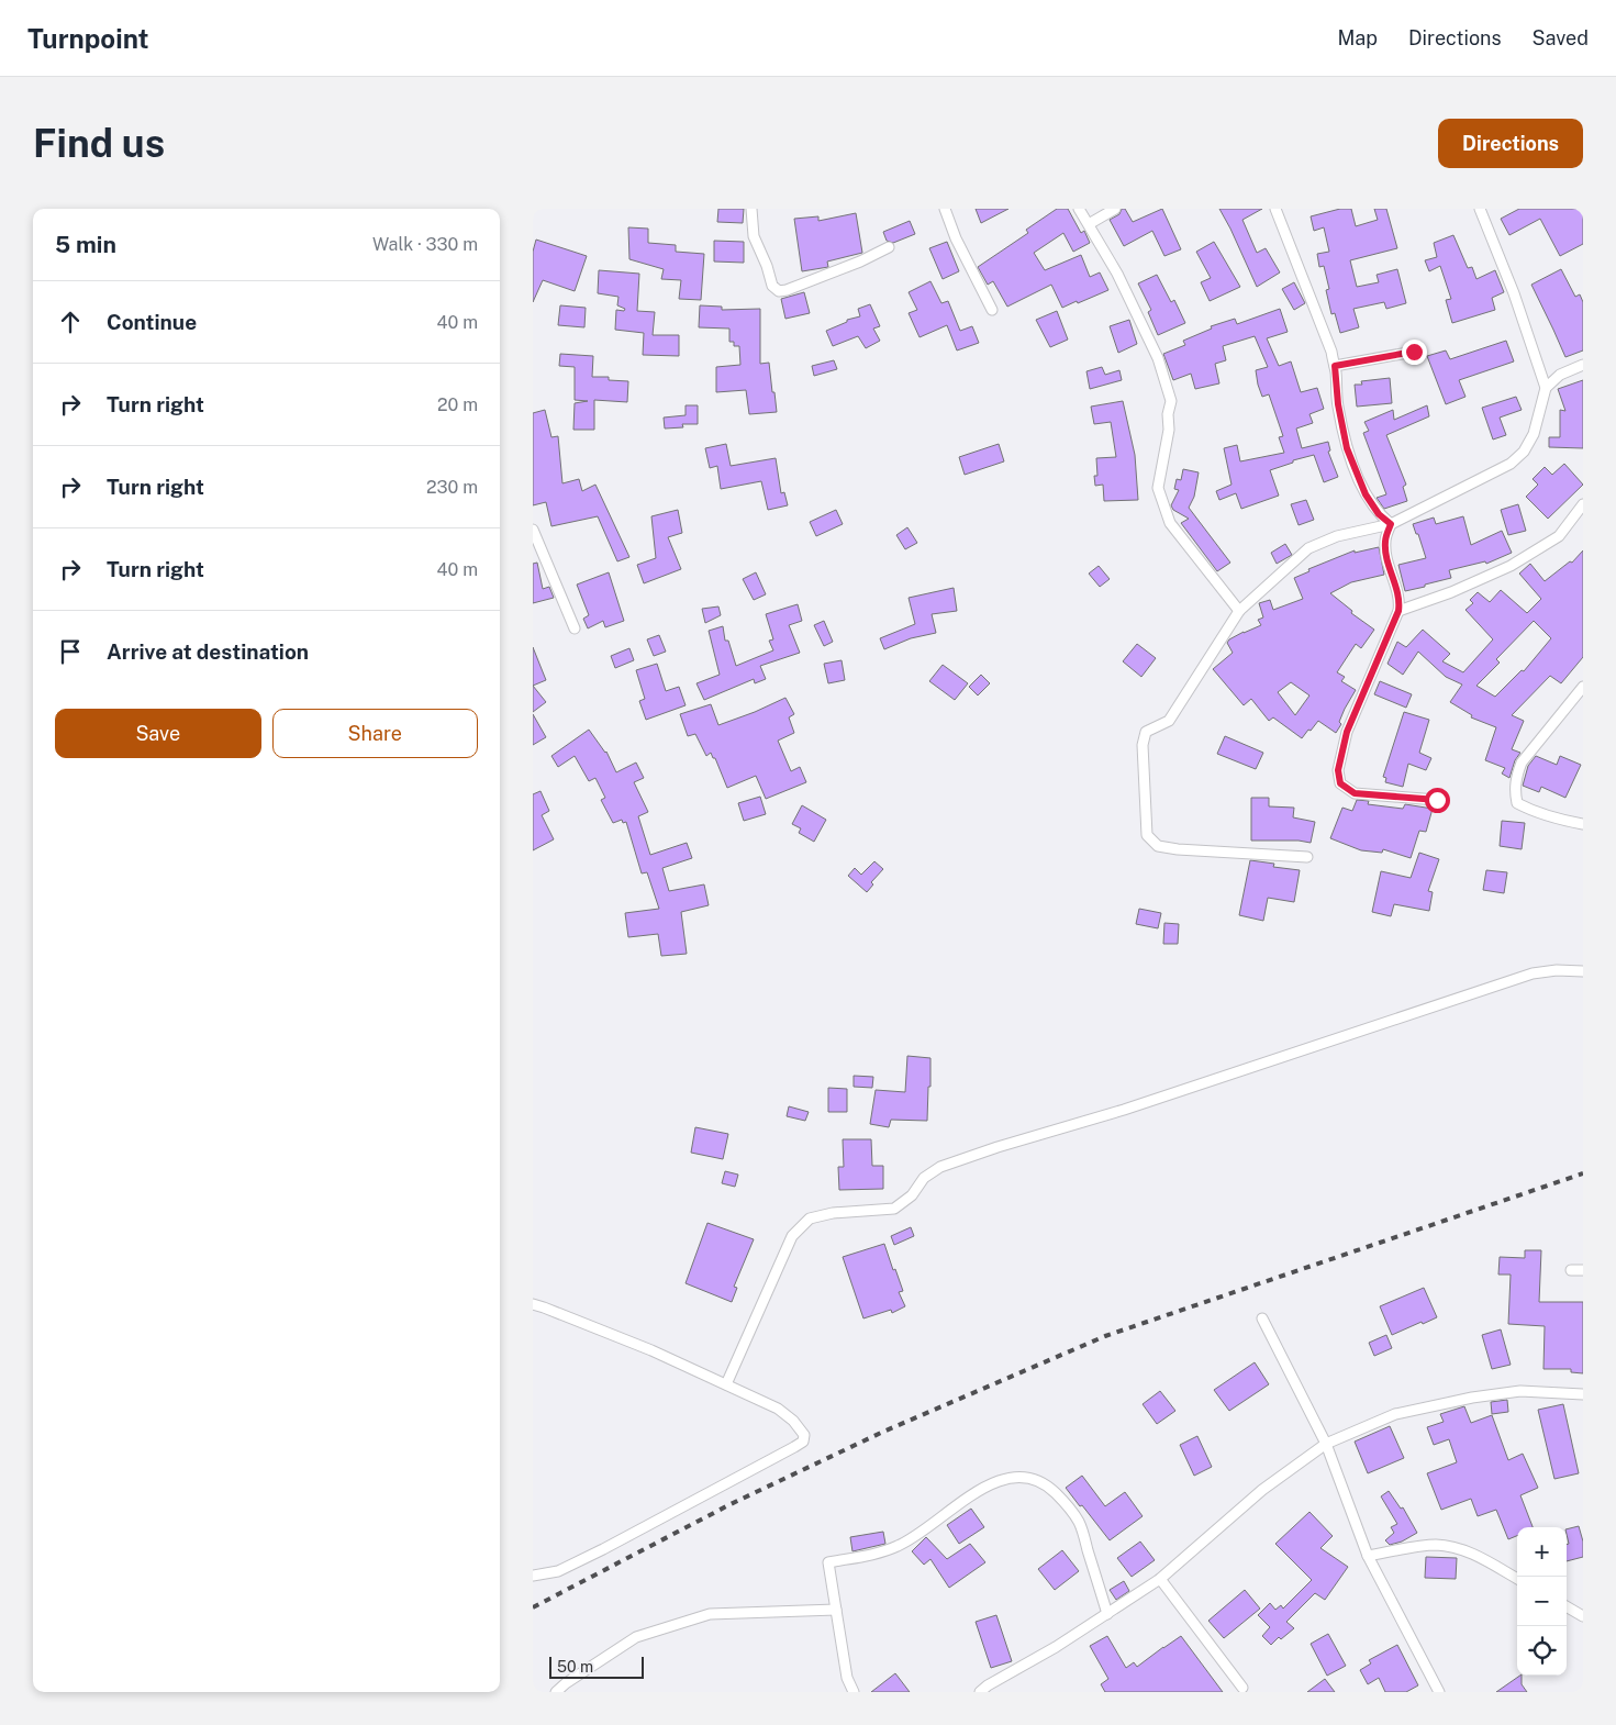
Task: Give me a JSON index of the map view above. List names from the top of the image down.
{
  "scale_bar": "50 m",
  "page": {
    "header": "Turnpoint",
    "nav": ["Map", "Directions", "Saved"],
    "buttons": [
      "Directions",
      ["Save", "Share"]
    ],
    "title": "Find us",
    "heading": ["5 min", "Walk · 330 m"],
    "list": [
      ["Continue", "40 m"],
      ["Turn right", "20 m"],
      ["Turn right", "230 m"],
      ["Turn right", "40 m"],
      "Arrive at destination"
    ],
    "map_buttons": ["+", "−"],
    "scale": "50 m"
  }
}
